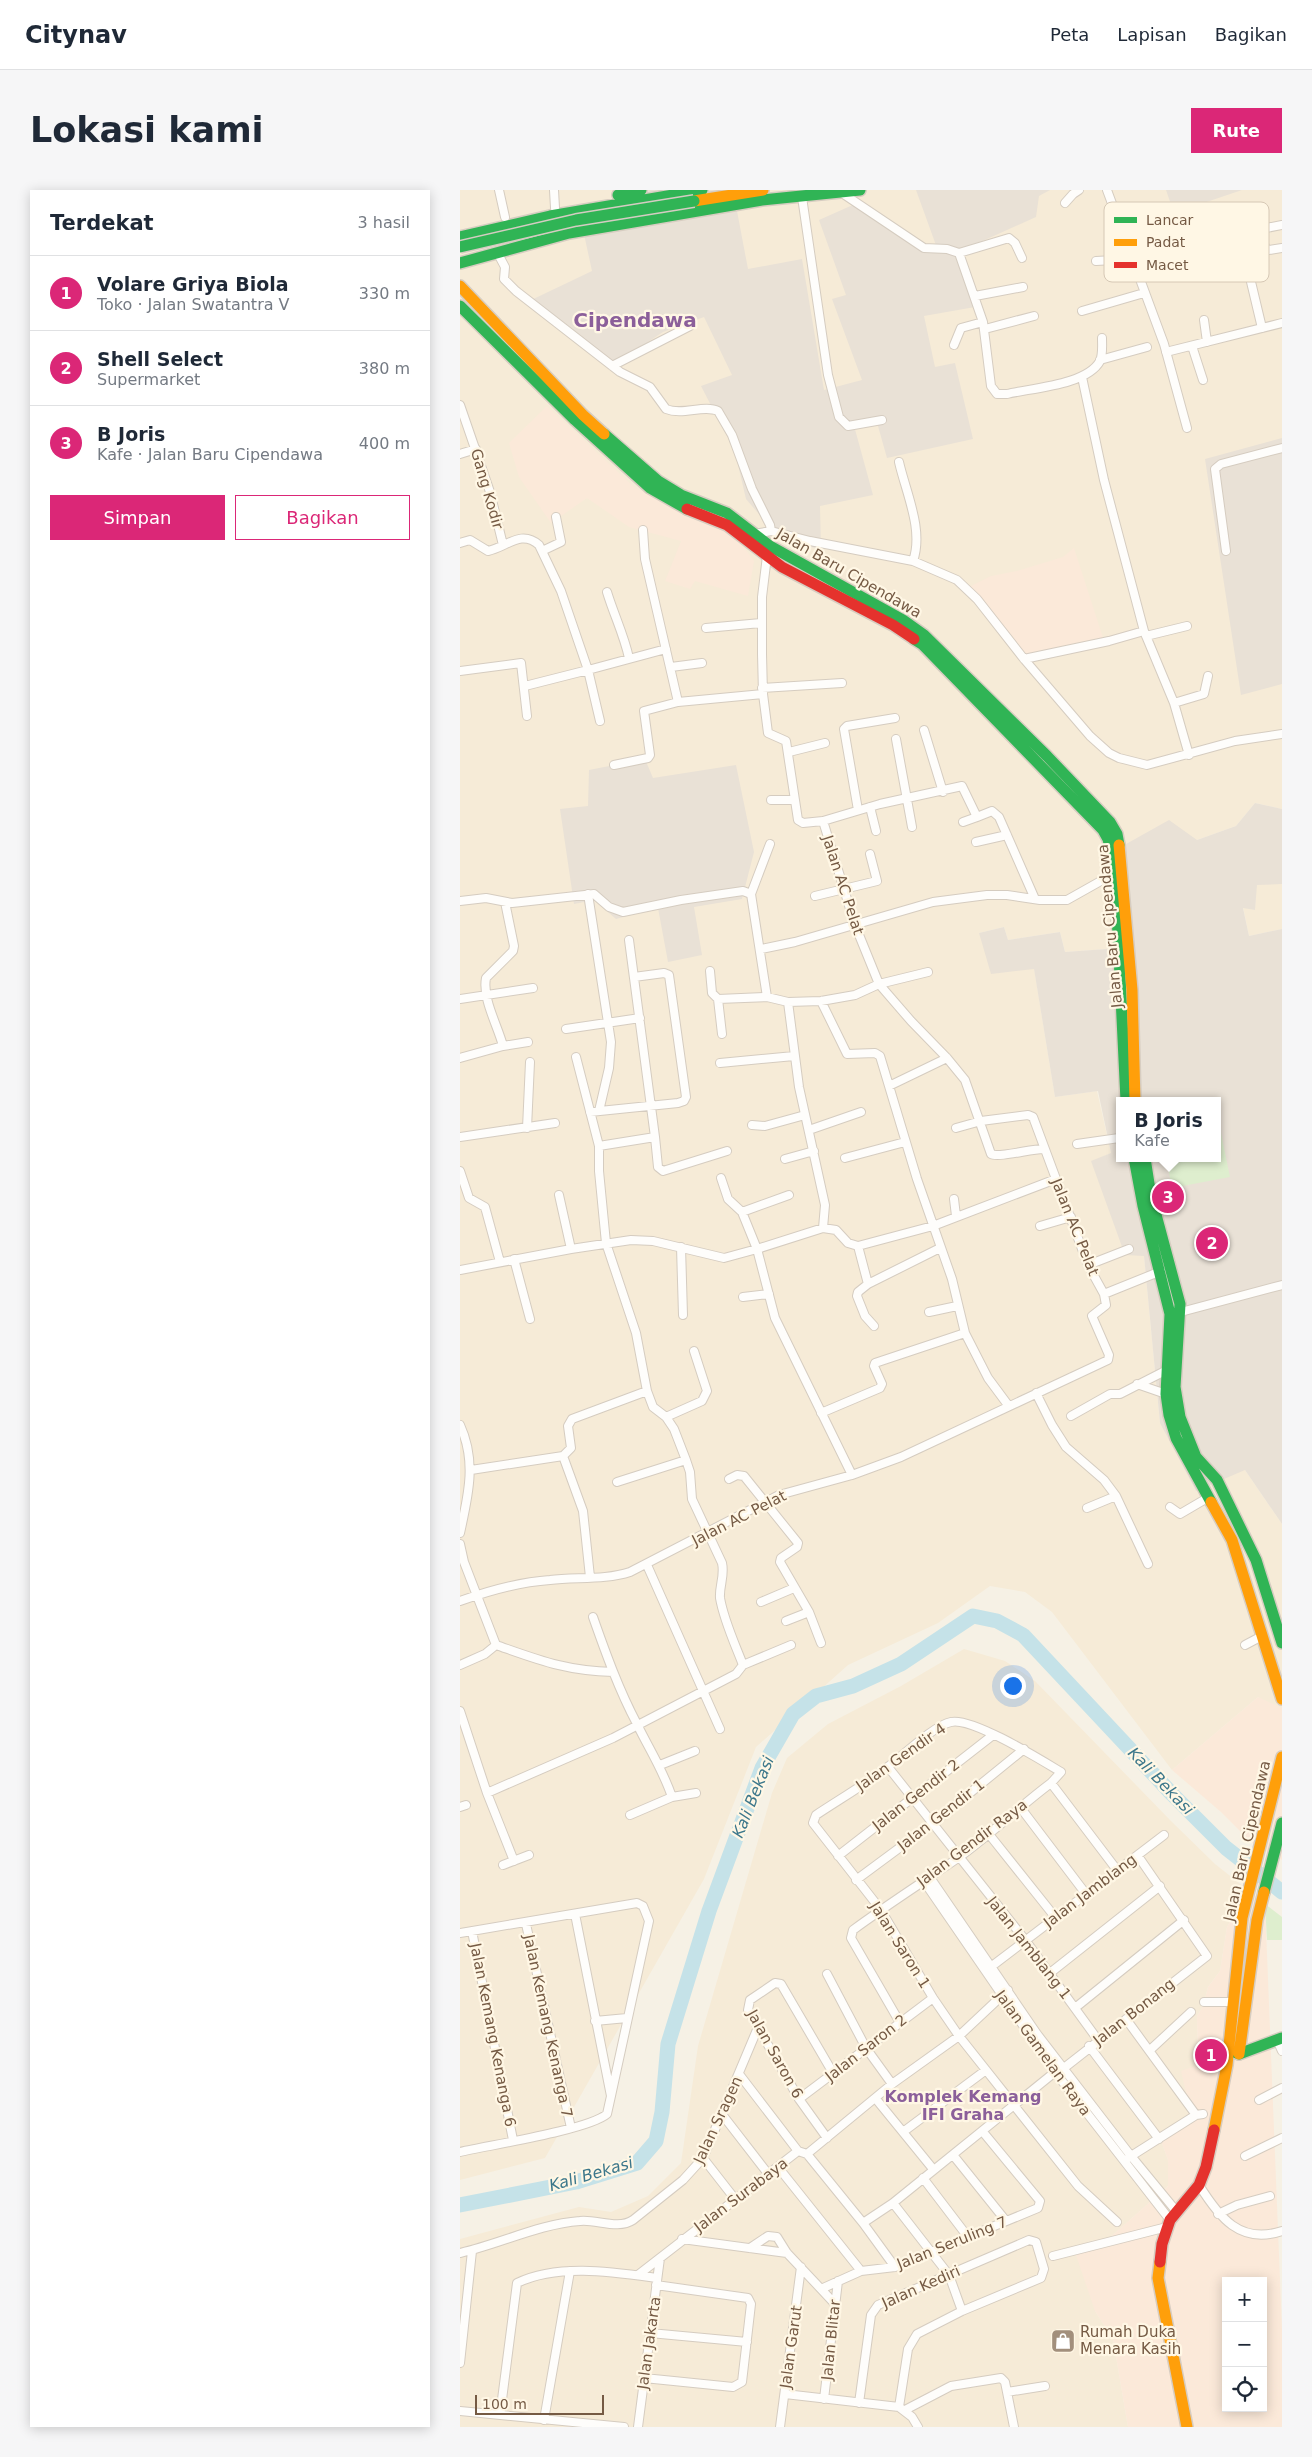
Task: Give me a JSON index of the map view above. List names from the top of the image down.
{
  "streets": {
    "main road": ["Jalan Baru Cipendawa"],
    "street": [
      "Gang Kodir",
      "Jalan AC Pelat",
      "Jalan Gendir 4",
      "Jalan Gendir 2",
      "Jalan Gendir 1",
      "Jalan Gendir Raya",
      "Jalan Jamblang",
      "Jalan Saron 1",
      "Jalan Jamblang 1",
      "Jalan Bonang",
      "Jalan Kemang Kenanga 7",
      "Jalan Kemang Kenanga 6",
      "Jalan Saron 2",
      "Jalan Gamelan Raya",
      "Jalan Saron 6",
      "Jalan Sragen",
      "Jalan Surabaya",
      "Jalan Seruling 7",
      "Jalan Kediri",
      "Jalan Blitar",
      "Jalan Jakarta",
      "Jalan Garut"
    ]
  },
  "crossings": [
    ["Jalan Gendir 4", "Jalan Gendir 2"],
    ["Jalan Gendir 4", "Jalan Gendir 1"],
    ["Jalan Gendir 4", "Jalan Gendir Raya"],
    ["Jalan Gendir 4", "Jalan Saron 1"],
    ["Jalan Gendir 4", "Jalan Jamblang 1"],
    ["Jalan Gendir 2", "Jalan Saron 1"],
    ["Jalan Gendir 2", "Jalan Jamblang 1"],
    ["Jalan Gendir 1", "Jalan Saron 1"],
    ["Jalan Gendir 1", "Jalan Jamblang 1"],
    ["Jalan Gendir Raya", "Jalan Saron 1"],
    ["Jalan Gendir Raya", "Jalan Jamblang 1"],
    ["Jalan Gendir Raya", "Jalan Saron 2"],
    ["Jalan Gendir Raya", "Jalan Gamelan Raya"],
    ["Jalan Jamblang", "Jalan Jamblang 1"],
    ["Jalan Jamblang", "Jalan Gamelan Raya"],
    ["Jalan Saron 1", "Jalan Bonang"],
    ["Jalan Saron 1", "Jalan Saron 2"],
    ["Jalan Saron 1", "Jalan Surabaya"],
    ["Jalan Jamblang 1", "Jalan Bonang"],
    ["Jalan Bonang", "Jalan Gamelan Raya"],
    ["Jalan Bonang", "Jalan Seruling 7"],
    ["Jalan Saron 2", "Jalan Saron 6"],
    ["Jalan Gamelan Raya", "Jalan Surabaya"],
    ["Jalan Saron 6", "Jalan Sragen"],
    ["Jalan Saron 6", "Jalan Surabaya"],
    ["Jalan Surabaya", "Jalan Jakarta"],
    ["Jalan Seruling 7", "Jalan Blitar"]
  ],
  "districts": ["Cipendawa", "Komplek Kemang IFI Graha"],
  "water": ["Kali Bekasi"],
  "places": {
    "shop": ["Rumah Duka Menara Kasih"]
  },
  "legend": ["Lancar", "Padat", "Macet"],
  "scale_bar": "100 m",
  "page": {
    "header": "Citynav",
    "nav": ["Peta", "Lapisan", "Bagikan"],
    "buttons": [
      "Rute",
      ["Simpan", "Bagikan"]
    ],
    "title": "Lokasi kami",
    "heading": ["Terdekat", "3 hasil"],
    "list": [
      {
        "mark": "1",
        "name": "Volare Griya Biola",
        "note": "Toko · Jalan Swatantra V",
        "value": "330 m"
      },
      {
        "mark": "2",
        "name": "Shell Select",
        "note": "Supermarket",
        "value": "380 m"
      },
      {
        "mark": "3",
        "name": "B Joris",
        "note": "Kafe · Jalan Baru Cipendawa",
        "value": "400 m"
      }
    ],
    "popup": ["B Joris", "Kafe"],
    "pins": ["3", "2", "1"],
    "map_buttons": ["+", "−"],
    "scale": "100 m"
  }
}
